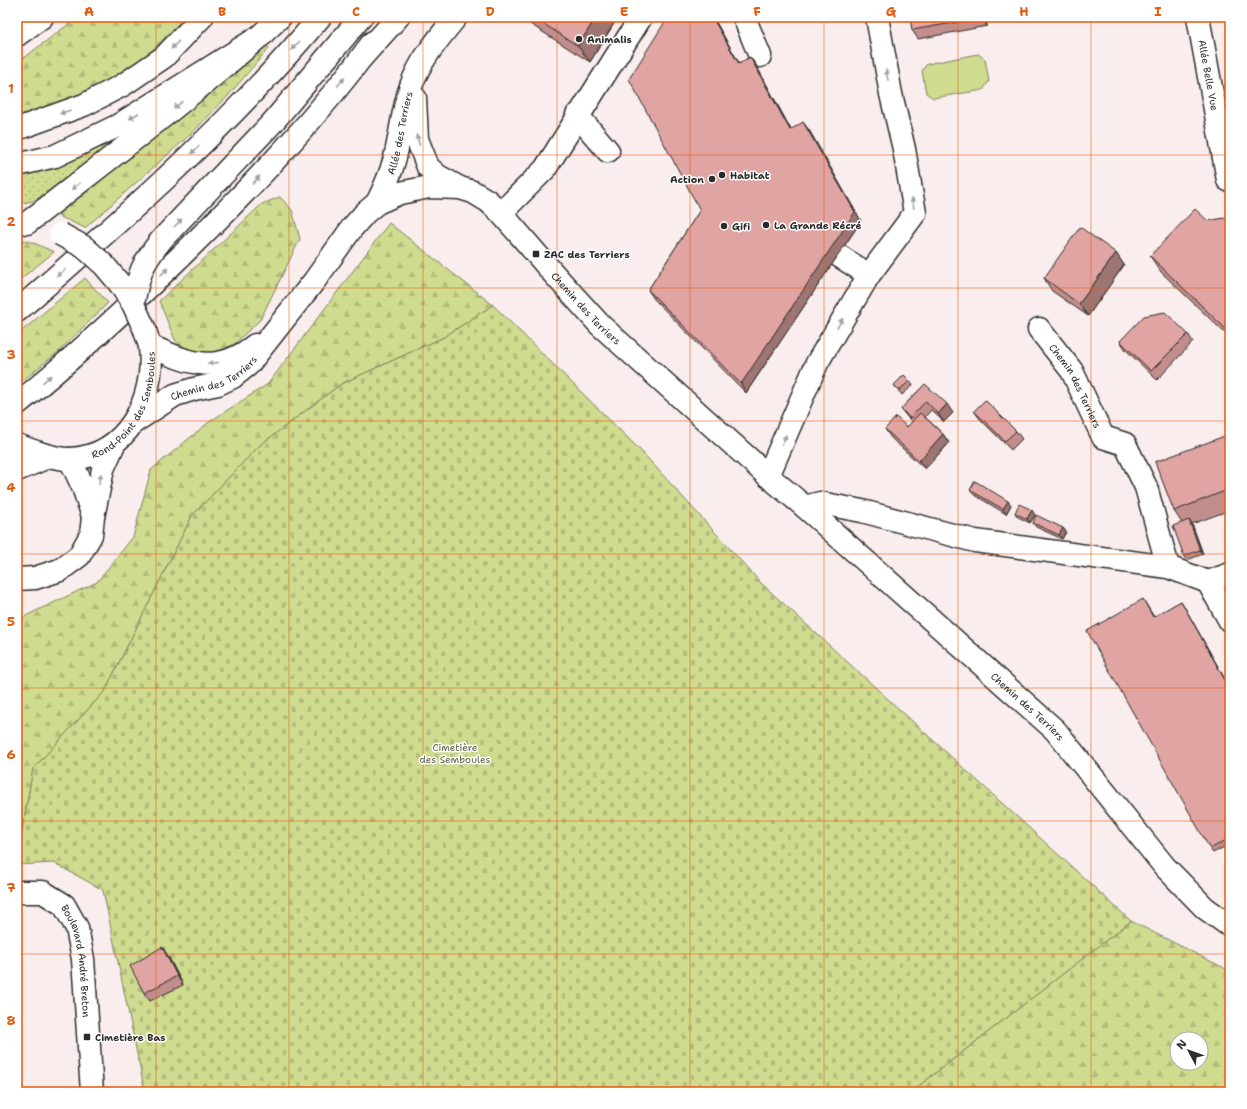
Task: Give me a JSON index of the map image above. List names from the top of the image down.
{
  "streets": {
    "main road": [
      "Allée Belle Vue",
      "Allée des Terriers",
      "Chemin des Terriers",
      "Rond-Point des Semboules",
      "Boulevard André Breton"
    ]
  },
  "crossings": [
    ["Allée des Terriers", "Chemin des Terriers"],
    ["Chemin des Terriers", "Rond-Point des Semboules"]
  ],
  "parks": ["Cimetière des Semboules"],
  "places": {
    "other": [
      "Animalis",
      "Habitat",
      "Action",
      "La Grande Récré",
      "Gifi"
    ],
    "transit": ["ZAC des Terriers", "Cimetière Bas"]
  },
  "north": "top left",
  "grid": {
    "columns": [
      "A",
      "B",
      "C",
      "D",
      "E",
      "F",
      "G",
      "H",
      "I"
    ],
    "rows": [
      "1",
      "2",
      "3",
      "4",
      "5",
      "6",
      "7",
      "8"
    ]
  }
}
